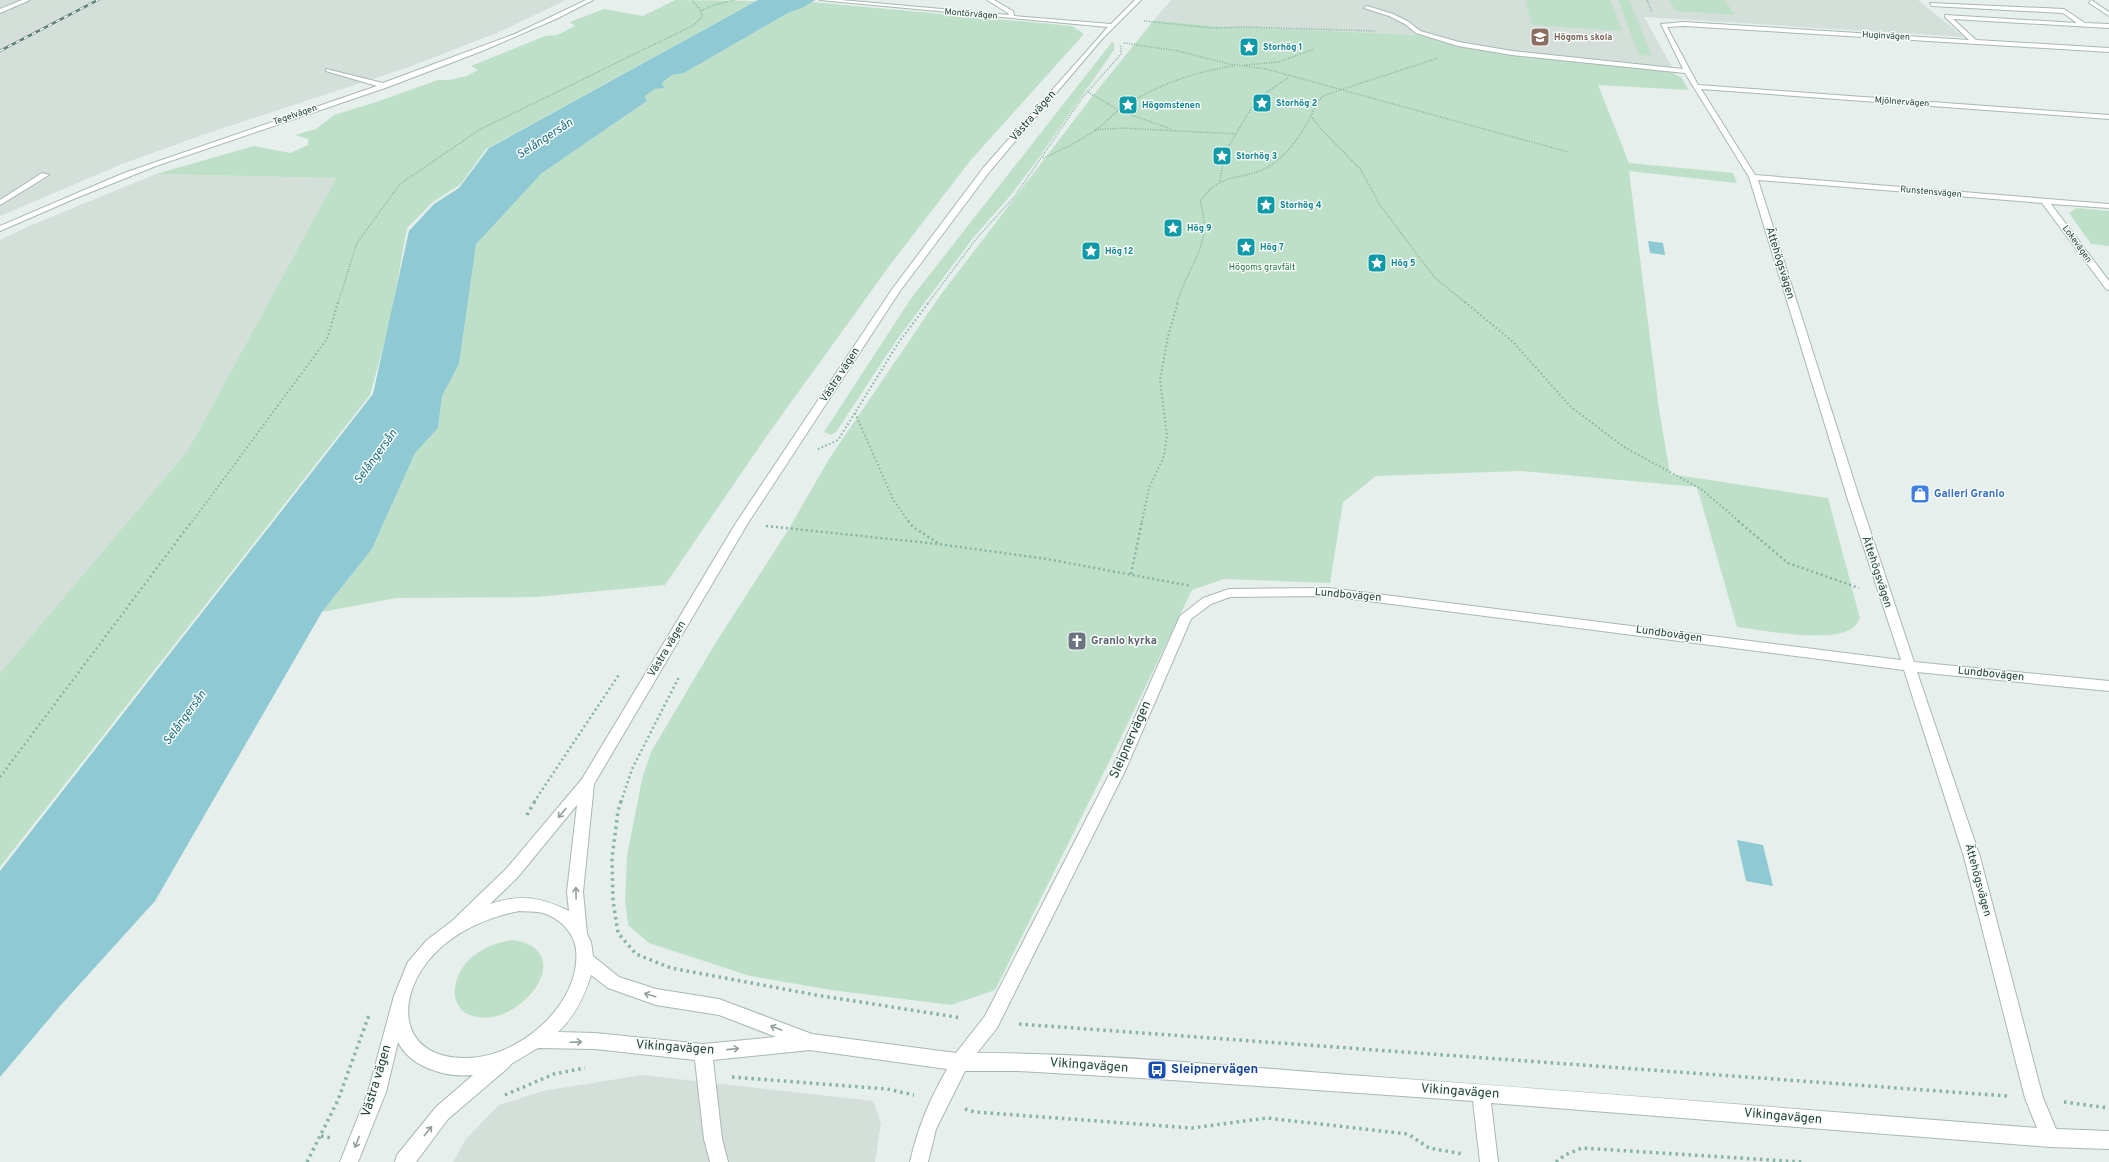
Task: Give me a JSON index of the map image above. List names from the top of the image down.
{
  "streets": {
    "street": [
      "Montörvägen",
      "Huginvägen",
      "Mjölnervägen",
      "Tegelvägen",
      "Västra vägen",
      "Runstensvägen",
      "Lokevägen",
      "Ättehögsvägen",
      "Lundbovägen",
      "Sleipnervägen",
      "Vikingavägen"
    ]
  },
  "crossings": [
    ["Montörvägen", "Västra vägen"],
    ["Huginvägen", "Ättehögsvägen"],
    ["Mjölnervägen", "Ättehögsvägen"],
    ["Västra vägen", "Vikingavägen"],
    ["Runstensvägen", "Lokevägen"],
    ["Runstensvägen", "Ättehögsvägen"],
    ["Ättehögsvägen", "Lundbovägen"],
    ["Ättehögsvägen", "Vikingavägen"],
    ["Lundbovägen", "Sleipnervägen"],
    ["Sleipnervägen", "Vikingavägen"]
  ],
  "water": ["Selångersån"],
  "parks": ["Högoms gravfält"],
  "places": {
    "school or university": ["Högoms skola"],
    "place": [
      "Storhög 1",
      "Storhög 2",
      "Högomstenen",
      "Storhög 3",
      "Storhög 4",
      "Hög 9",
      "Hög 7",
      "Hög 12",
      "Hög 5"
    ],
    "shop": ["Galleri Granlo"],
    "church": ["Granlo kyrka"],
    "bus stop": ["Sleipnervägen"]
  }
}
